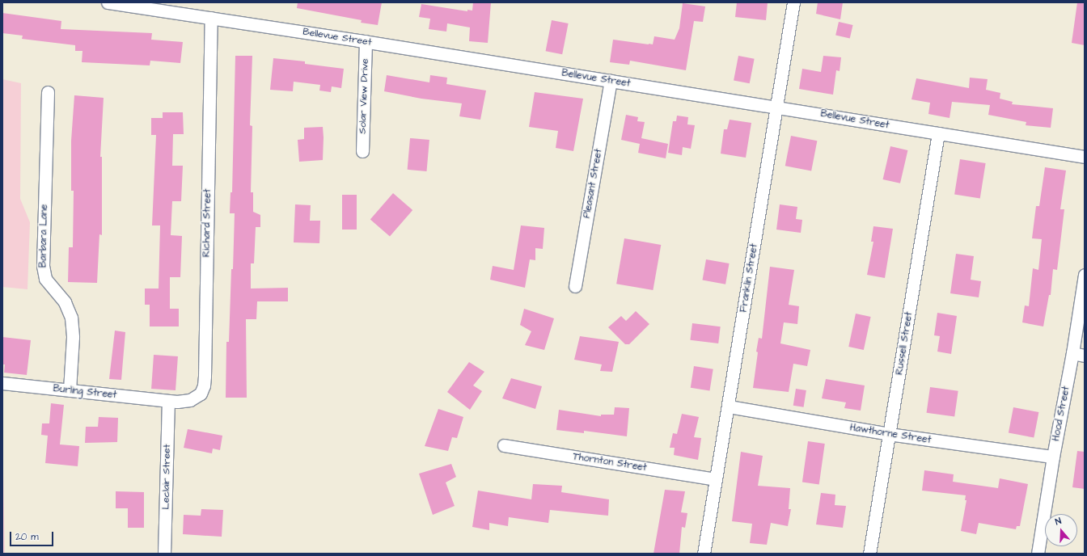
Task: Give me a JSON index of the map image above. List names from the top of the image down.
{
  "streets": {
    "street": [
      "Bellevue Street",
      "Solar View Drive",
      "Pleasant Street",
      "Richard Street",
      "Barbara Lane",
      "Franklin Street",
      "Russell Street",
      "Burling Street",
      "Hood Street",
      "Hawthorne Street",
      "Thornton Street",
      "Leclair Street"
    ]
  },
  "crossings": [
    ["Bellevue Street", "Solar View Drive"],
    ["Bellevue Street", "Pleasant Street"],
    ["Bellevue Street", "Richard Street"],
    ["Bellevue Street", "Franklin Street"],
    ["Bellevue Street", "Russell Street"],
    ["Richard Street", "Burling Street"],
    ["Richard Street", "Leclair Street"],
    ["Barbara Lane", "Burling Street"],
    ["Franklin Street", "Hawthorne Street"],
    ["Franklin Street", "Thornton Street"],
    ["Russell Street", "Hawthorne Street"],
    ["Burling Street", "Leclair Street"],
    ["Hood Street", "Hawthorne Street"]
  ],
  "scale_bar": "20 m",
  "north": "top"
}
